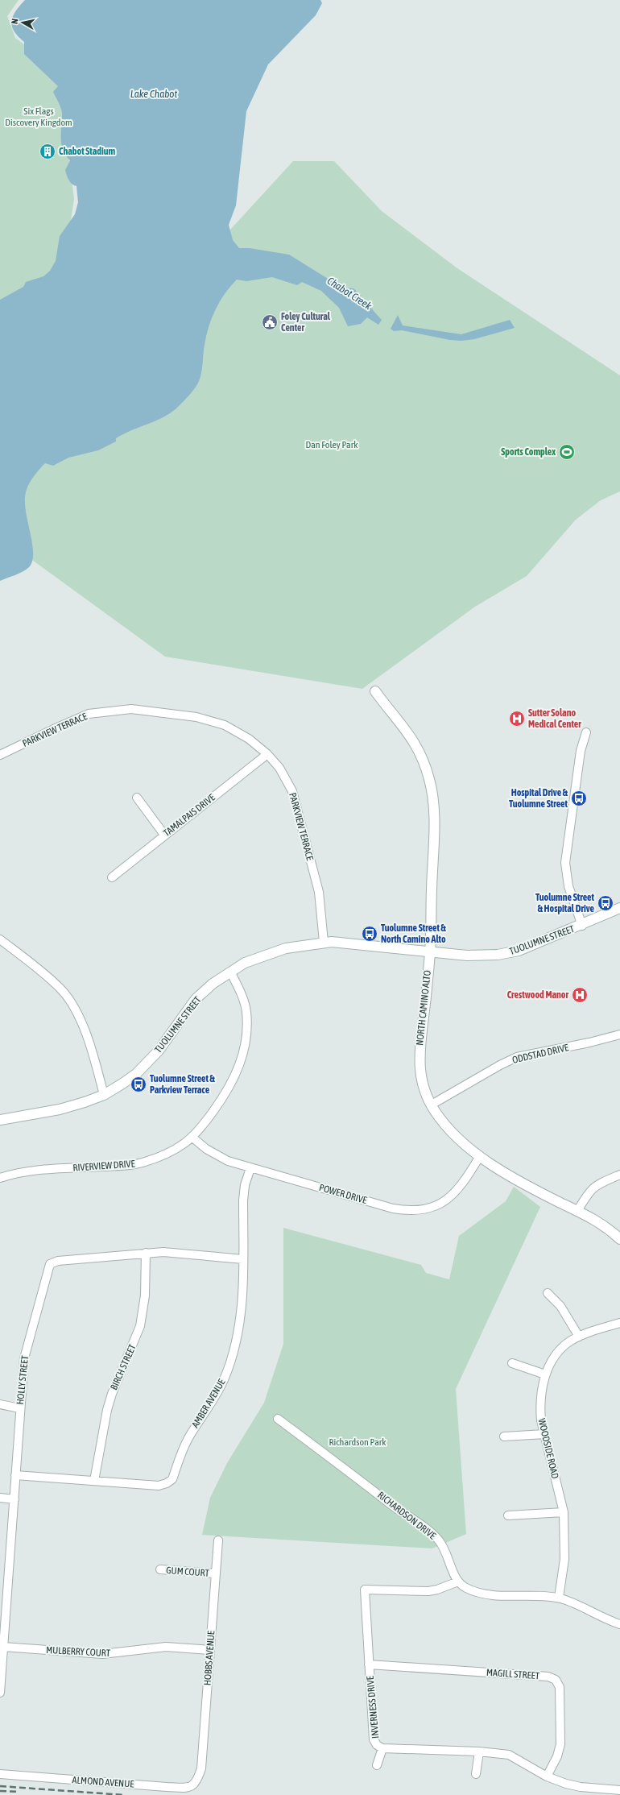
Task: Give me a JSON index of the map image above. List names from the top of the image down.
{
  "streets": {
    "main road": ["TUOLUMNE STREET", "NORTH CAMINO ALTO"],
    "street": [
      "PARKVIEW TERRACE",
      "TAMALPAIS DRIVE",
      "ODDSTAD DRIVE",
      "RIVERVIEW DRIVE",
      "POWER DRIVE",
      "BIRCH STREET",
      "HOLLY STREET",
      "AMBER AVENUE",
      "WOODSIDE ROAD",
      "RICHARDSON DRIVE",
      "GUM COURT",
      "MULBERRY COURT",
      "HOBBS AVENUE",
      "MAGILL STREET",
      "INVERNESS DRIVE",
      "ALMOND AVENUE"
    ]
  },
  "crossings": [
    ["PARKVIEW TERRACE", "TAMALPAIS DRIVE"],
    ["PARKVIEW TERRACE", "TUOLUMNE STREET"],
    ["TUOLUMNE STREET", "NORTH CAMINO ALTO"],
    ["TUOLUMNE STREET", "RIVERVIEW DRIVE"],
    ["NORTH CAMINO ALTO", "ODDSTAD DRIVE"],
    ["NORTH CAMINO ALTO", "POWER DRIVE"],
    ["RIVERVIEW DRIVE", "POWER DRIVE"],
    ["POWER DRIVE", "AMBER AVENUE"],
    ["BIRCH STREET", "HOLLY STREET"],
    ["BIRCH STREET", "AMBER AVENUE"],
    ["HOLLY STREET", "AMBER AVENUE"],
    ["HOLLY STREET", "MULBERRY COURT"],
    ["RICHARDSON DRIVE", "INVERNESS DRIVE"],
    ["GUM COURT", "HOBBS AVENUE"],
    ["MULBERRY COURT", "HOBBS AVENUE"],
    ["HOBBS AVENUE", "ALMOND AVENUE"],
    ["MAGILL STREET", "INVERNESS DRIVE"]
  ],
  "water": ["Lake Chabot", "Chabot Creek"],
  "parks": ["Six Flags Discovery Kingdom", "Dan Foley Park", "Richardson Park"],
  "places": {
    "building": ["Chabot Stadium"],
    "public building": ["Foley Cultural Center"],
    "sports": ["Sports Complex"],
    "hospital": ["Sutter Solano Medical Center", "Crestwood Manor"],
    "bus stop": [
      "Hospital Drive & Tuolumne Street",
      "Tuolumne Street & Hospital Drive",
      "Tuolumne Street & North Camino Alto",
      "Tuolumne Street & Parkview Terrace"
    ]
  },
  "north": "left"
}
